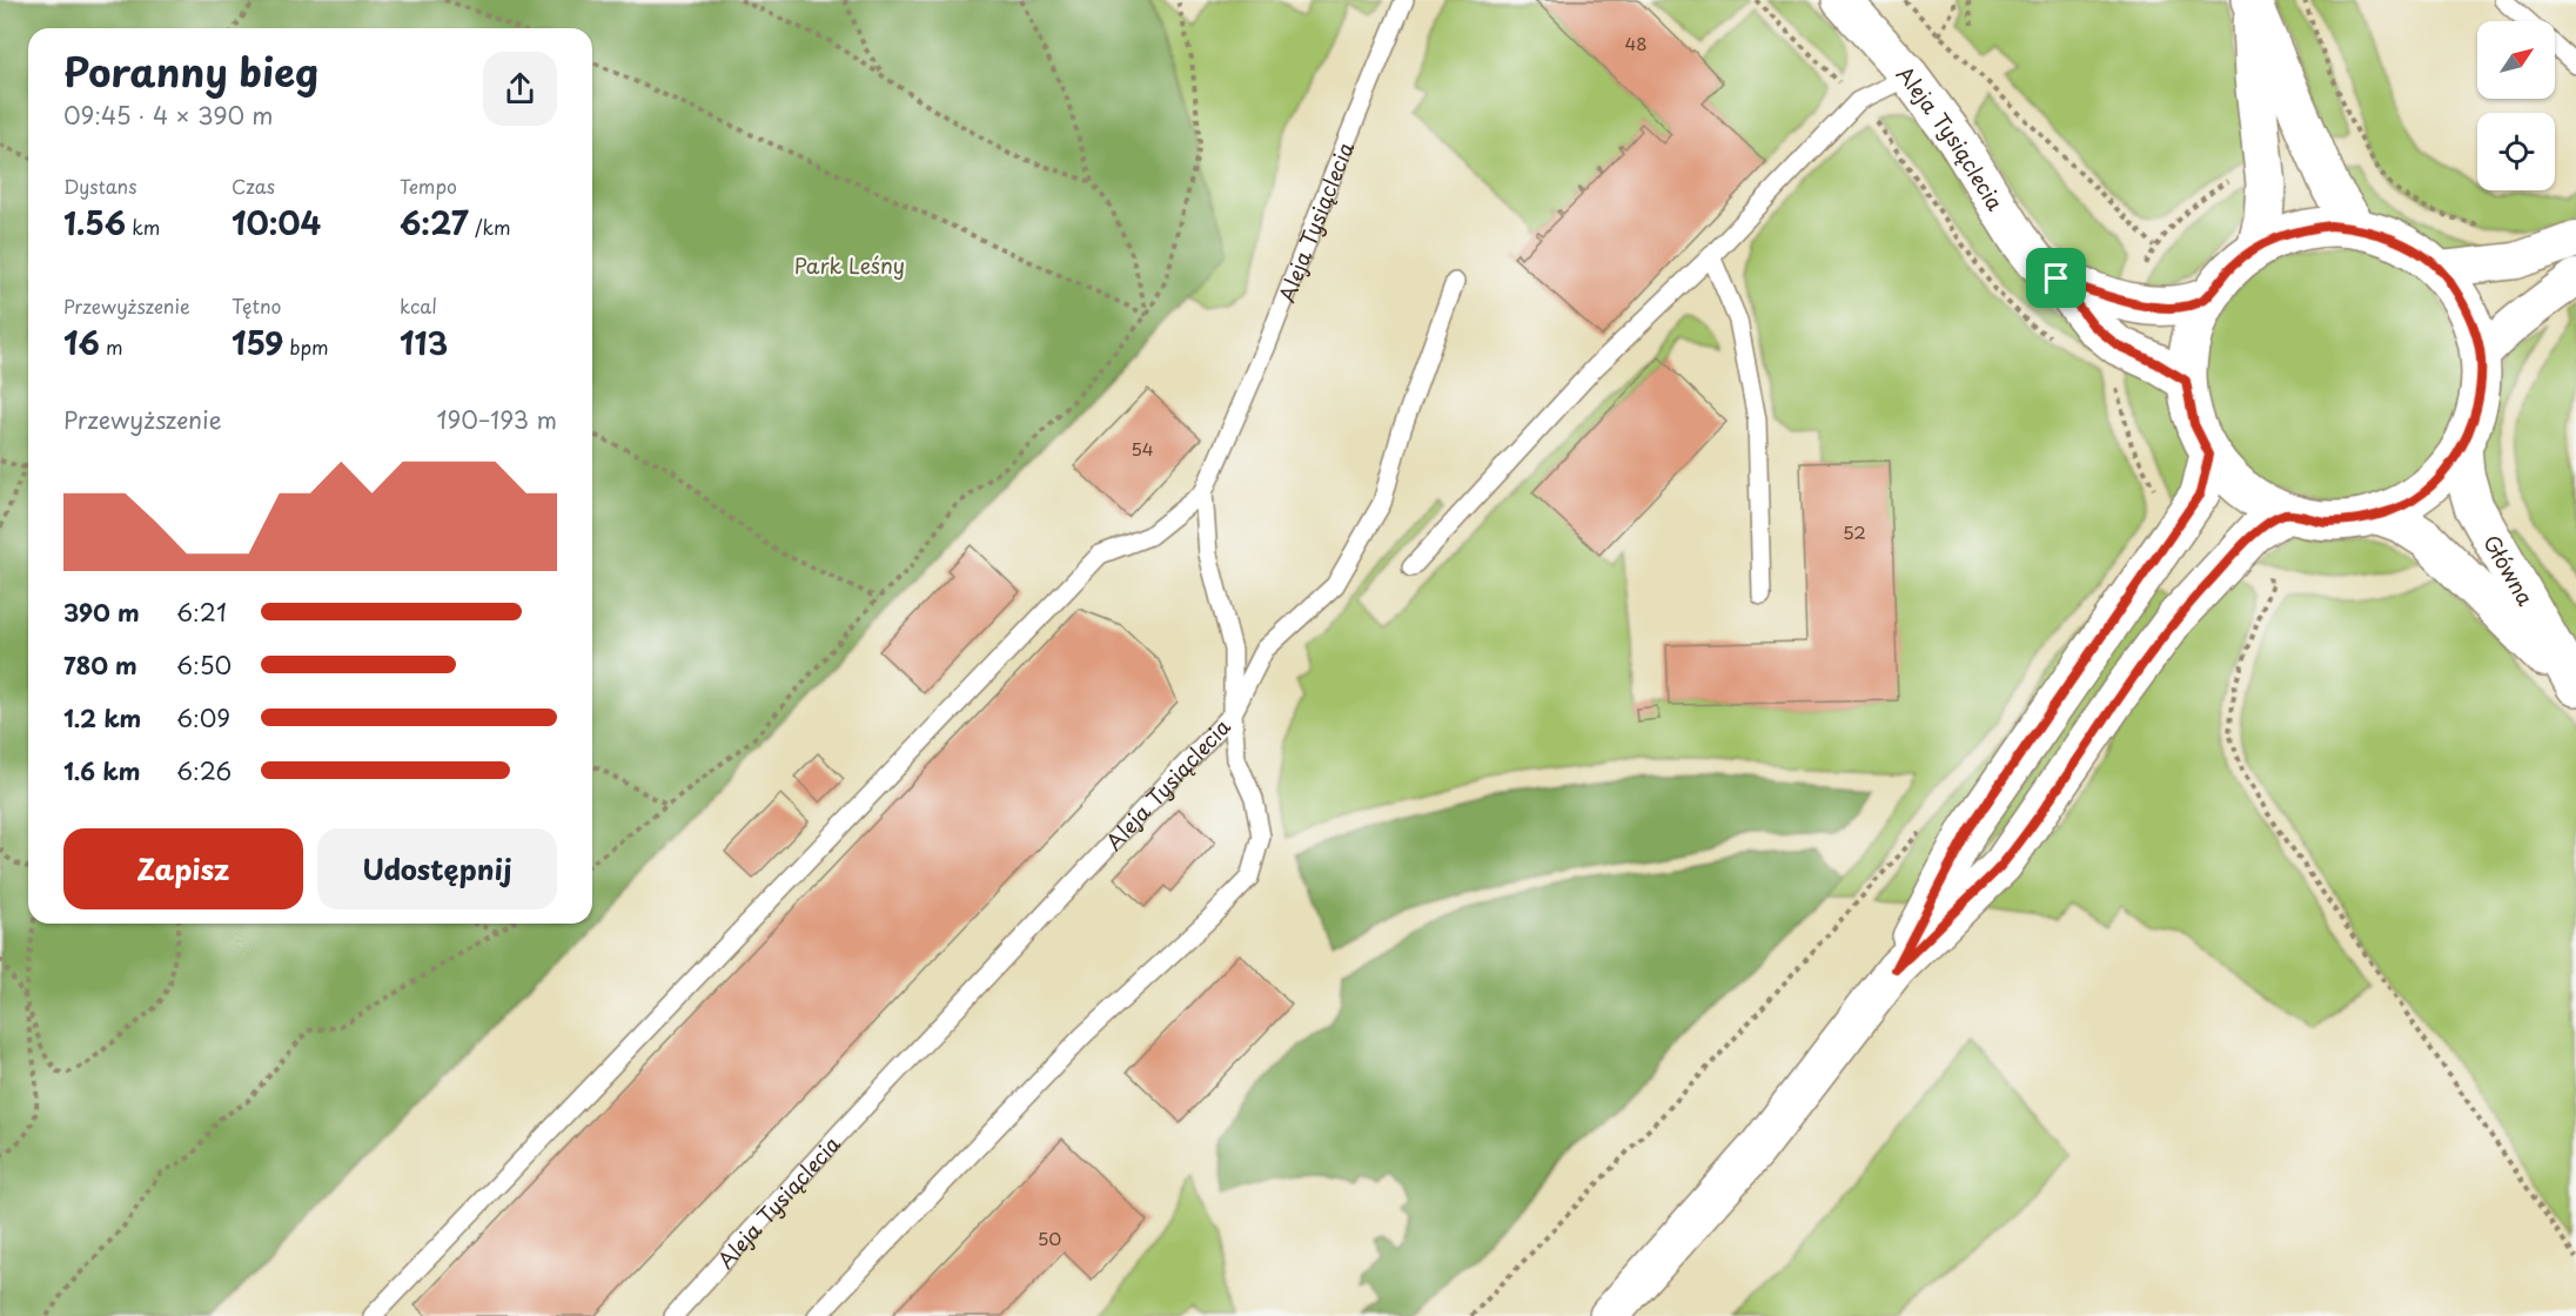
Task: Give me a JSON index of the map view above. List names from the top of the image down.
{
  "streets": {
    "main road": ["Aleja Tysiąclecia", "Główna"]
  },
  "parks": ["Park Leśny"],
  "house_numbers": [
    "48",
    "54",
    "52",
    "50"
  ],
  "north": "top right",
  "page": {
    "heading": ["Poranny bieg", "09:45 · 4 × 390 m"],
    "stats": [
      ["Dystans", "1.56 km"],
      ["Czas", "10:04"],
      ["Tempo", "6:27 /km"],
      ["Przewyższenie", "16 m"],
      ["Tętno", "159 bpm"],
      ["kcal", "113"]
    ],
    "chart": ["Przewyższenie", "190–193 m"],
    "list": [
      {
        "name": "390 m",
        "note": "6:21"
      },
      {
        "name": "780 m",
        "note": "6:50"
      },
      {
        "name": "1.2 km",
        "note": "6:09"
      },
      {
        "name": "1.6 km",
        "note": "6:26"
      }
    ],
    "buttons": ["Zapisz", "Udostępnij"]
  }
}
